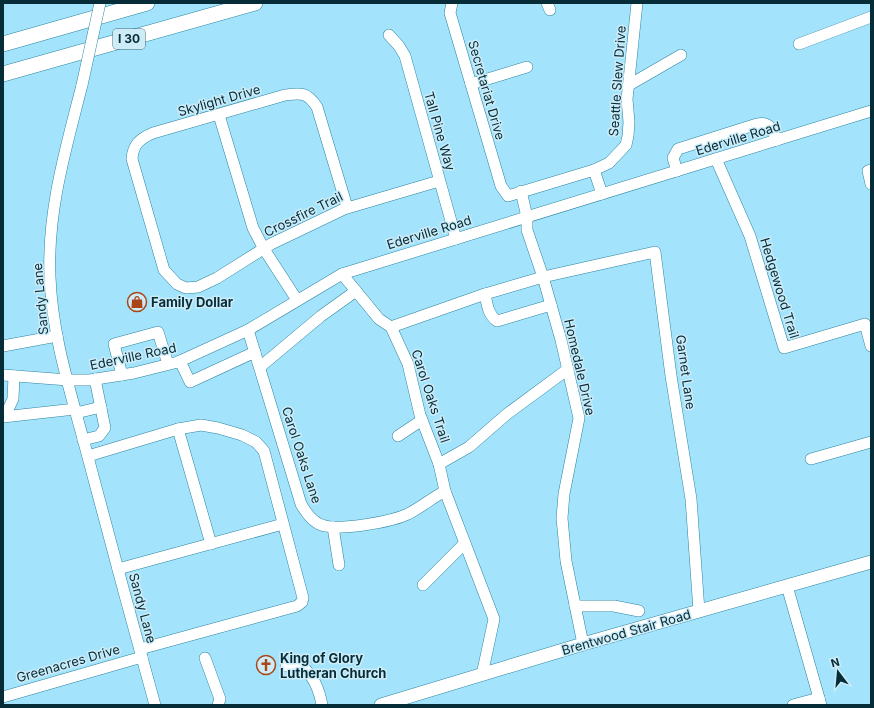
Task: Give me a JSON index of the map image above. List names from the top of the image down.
{
  "streets": {
    "highway": ["I 30"],
    "main road": ["Brentwood Stair Road"],
    "street": [
      "Seattle Slew Drive",
      "Secretariat Drive",
      "Skylight Drive",
      "Tall Pine Way",
      "Ederville Road",
      "Crossfire Trail",
      "Hedgewood Trail",
      "Sandy Lane",
      "Homedale Drive",
      "Garnet Lane",
      "Carol Oaks Trail",
      "Carol Oaks Lane",
      "Greenacres Drive"
    ]
  },
  "crossings": [
    ["Seattle Slew Drive", "Secretariat Drive"],
    ["Skylight Drive", "Crossfire Trail"],
    ["Tall Pine Way", "Ederville Road"],
    ["Tall Pine Way", "Crossfire Trail"],
    ["Ederville Road", "Hedgewood Trail"],
    ["Ederville Road", "Sandy Lane"],
    ["Ederville Road", "Homedale Drive"],
    ["Ederville Road", "Carol Oaks Trail"],
    ["Ederville Road", "Carol Oaks Lane"],
    ["Sandy Lane", "Greenacres Drive"],
    ["Homedale Drive", "Garnet Lane"],
    ["Homedale Drive", "Brentwood Stair Road"],
    ["Garnet Lane", "Brentwood Stair Road"],
    ["Carol Oaks Trail", "Carol Oaks Lane"],
    ["Carol Oaks Trail", "Brentwood Stair Road"]
  ],
  "places": {
    "shop": ["Family Dollar"],
    "church": ["King of Glory Lutheran Church"]
  },
  "north": "top"
}
